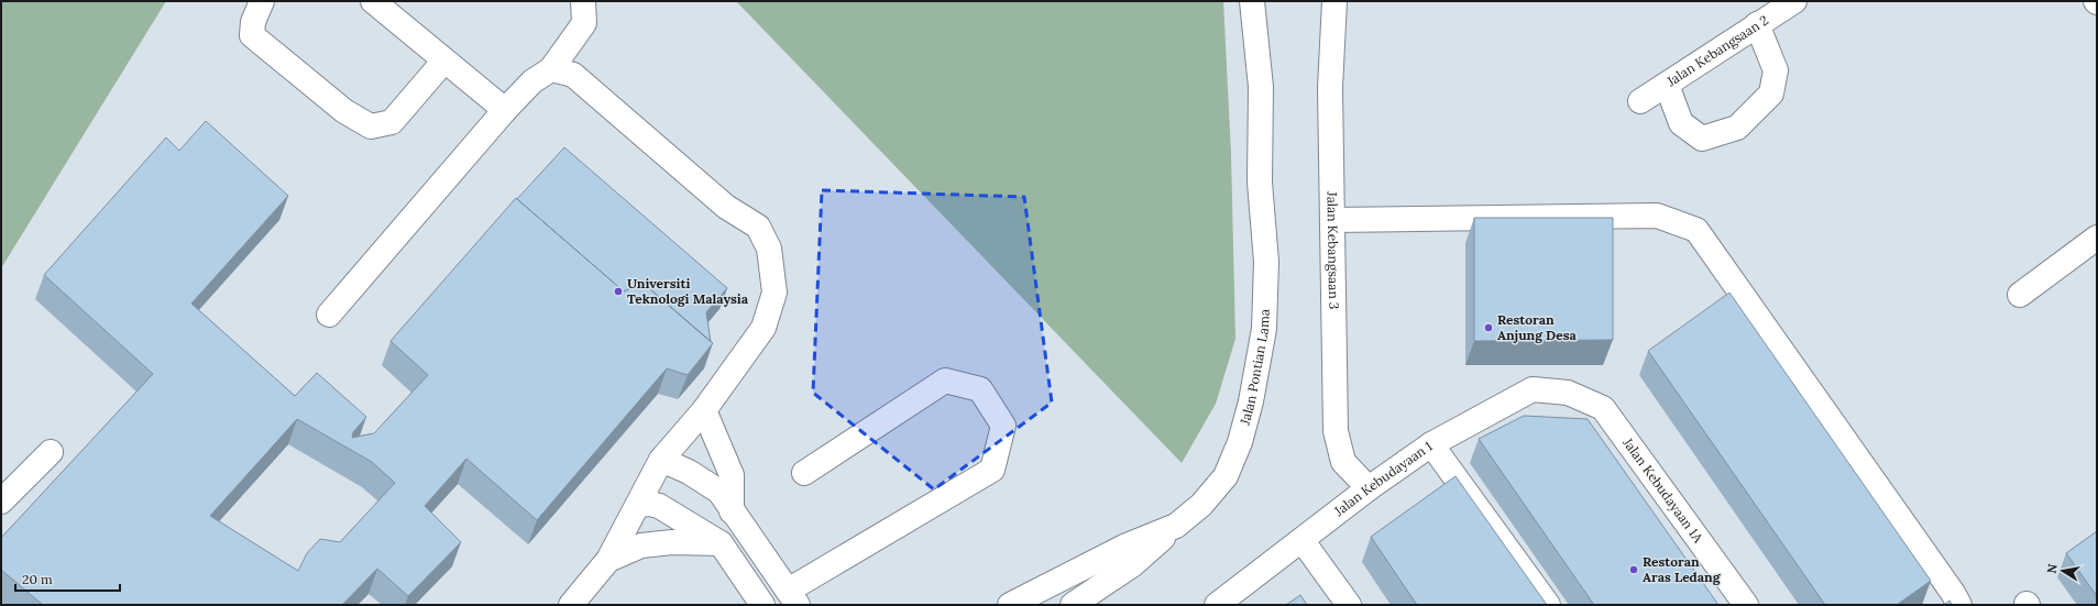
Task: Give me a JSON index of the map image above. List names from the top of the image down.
{
  "streets": {
    "street": [
      "Jalan Kebangsaan 2",
      "Jalan Kebangsaan 3",
      "Jalan Pontian Lama",
      "Jalan Kebudayaan 1",
      "Jalan Kebudayaan 1A"
    ]
  },
  "crossings": [
    ["Jalan Kebangsaan 3", "Jalan Kebudayaan 1"],
    ["Jalan Kebudayaan 1", "Jalan Kebudayaan 1A"]
  ],
  "places": ["Universiti Teknologi Malaysia", "Restoran Anjung Desa", "Restoran Aras Ledang"],
  "scale_bar": "20 m",
  "north": "left"
}
